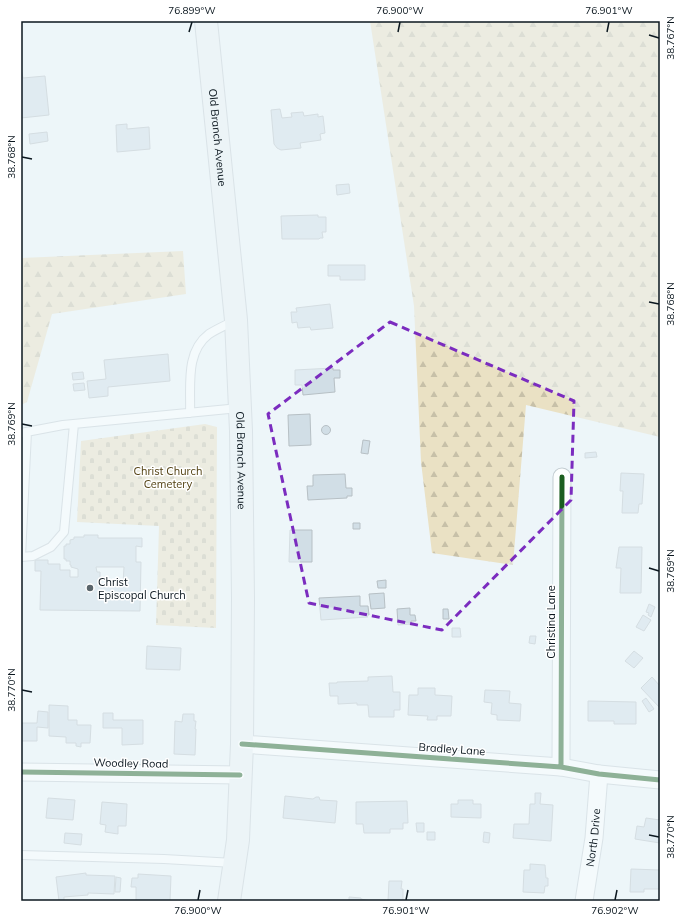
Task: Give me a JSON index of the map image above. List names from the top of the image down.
{
  "streets": {
    "main road": ["Old Branch Avenue"],
    "street": [
      "Christina Lane",
      "Bradley Lane",
      "Woodley Road",
      "North Drive"
    ]
  },
  "crossings": [
    ["Old Branch Avenue", "Bradley Lane"],
    ["Old Branch Avenue", "Woodley Road"],
    ["Christina Lane", "Bradley Lane"],
    ["Bradley Lane", "North Drive"]
  ],
  "parks": ["Christ Church Cemetery"],
  "places": ["Christ Episcopal Church"],
  "coordinates": [
    "76.899°W",
    "76.900°W",
    "76.901°W",
    "38.767°N",
    "38.768°N",
    "38.769°N",
    "38.770°N",
    "76.902°W"
  ]
}
